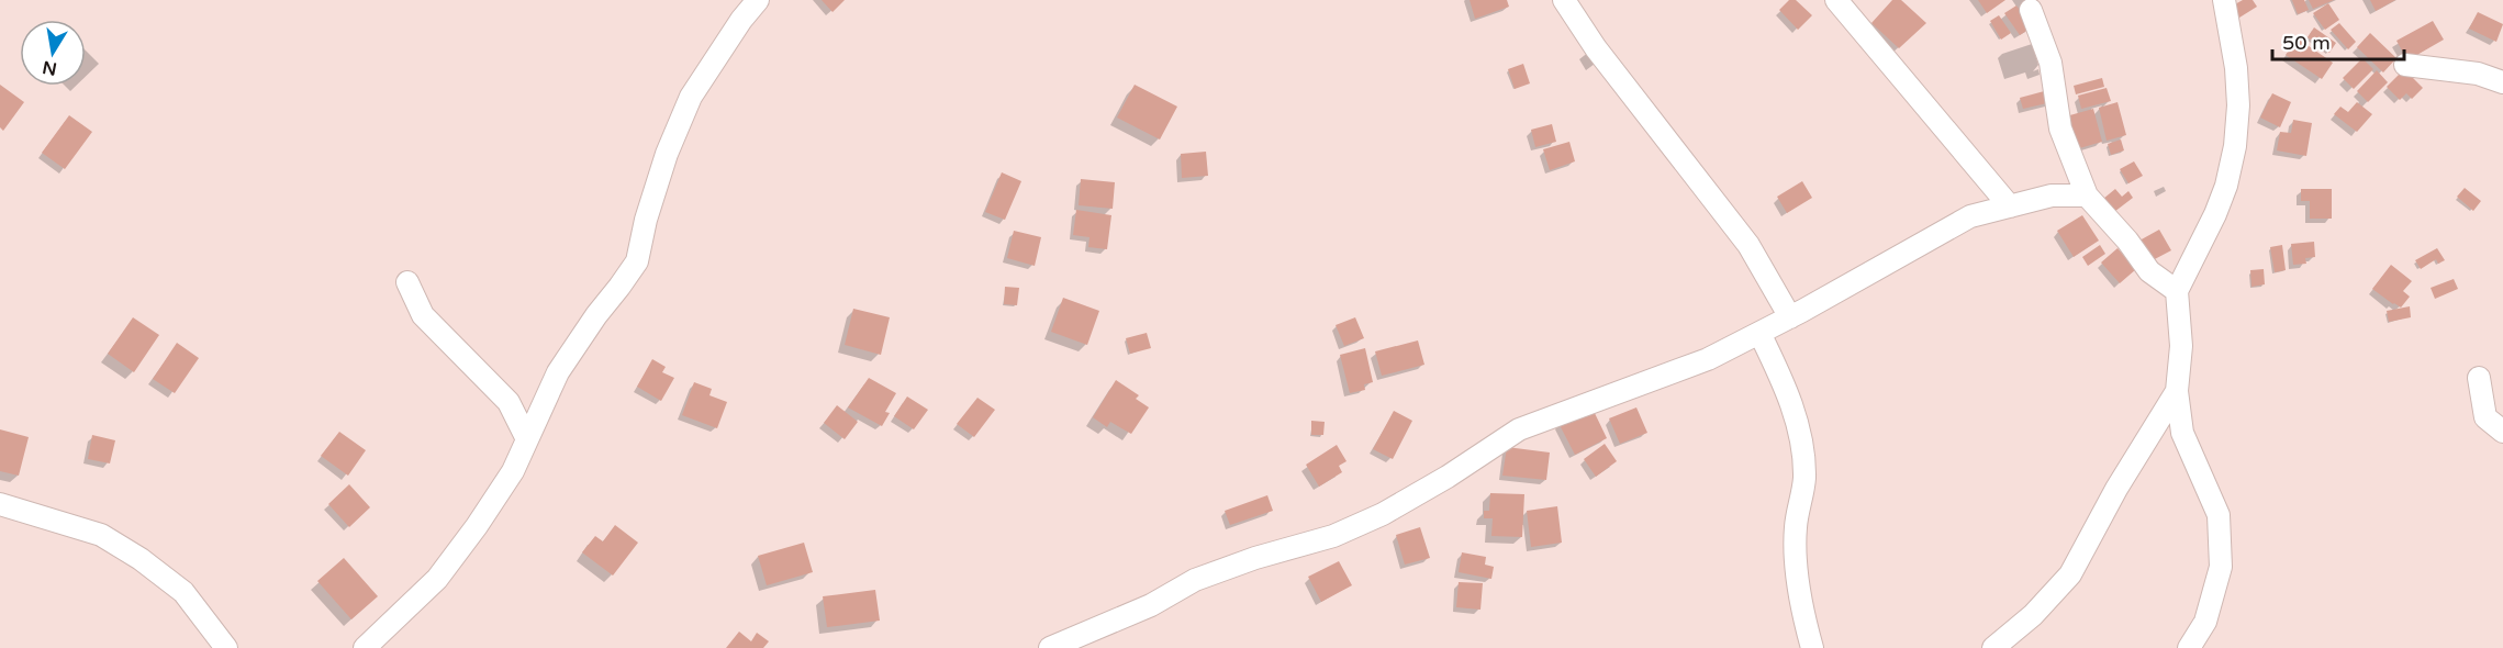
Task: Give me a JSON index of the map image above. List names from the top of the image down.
{
  "scale_bar": "50 m",
  "north": "bottom"
}
